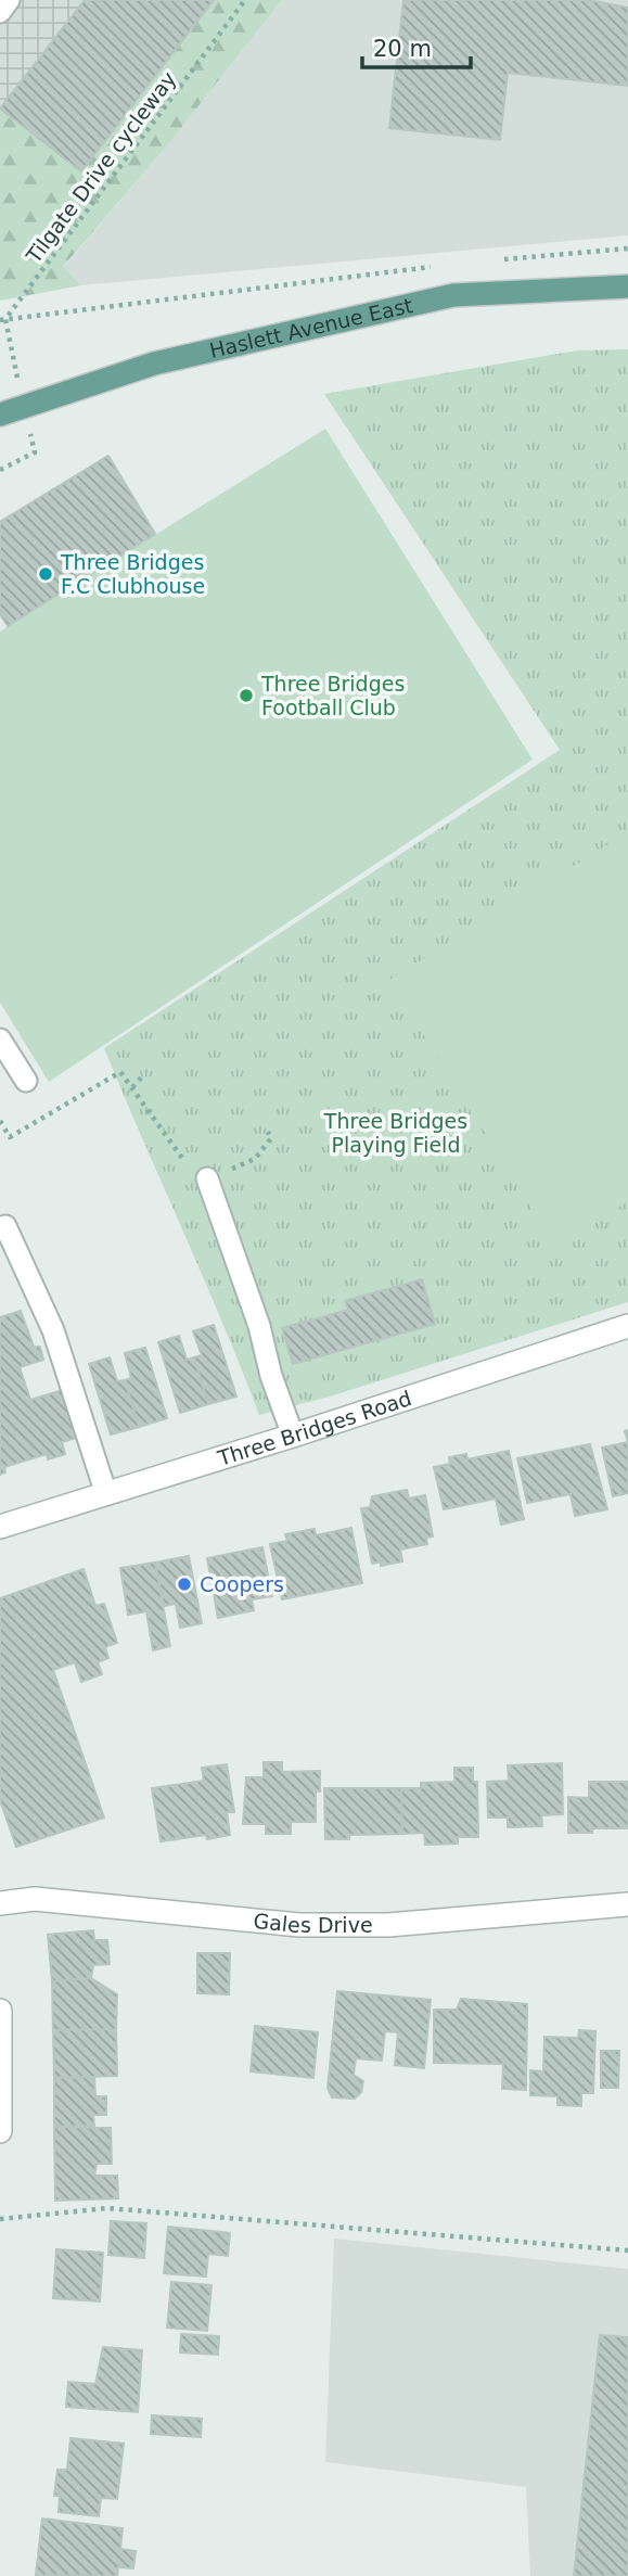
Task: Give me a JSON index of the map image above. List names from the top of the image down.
{
  "streets": {
    "main road": ["Haslett Avenue East"],
    "street": ["Three Bridges Road", "Gales Drive"],
    "path": ["Tilgate Drive cycleway"]
  },
  "parks": ["Three Bridges Playing Field"],
  "places": ["Three Bridges F.C Clubhouse", "Three Bridges Football Club", "Coopers"],
  "scale_bar": "20 m"
}
